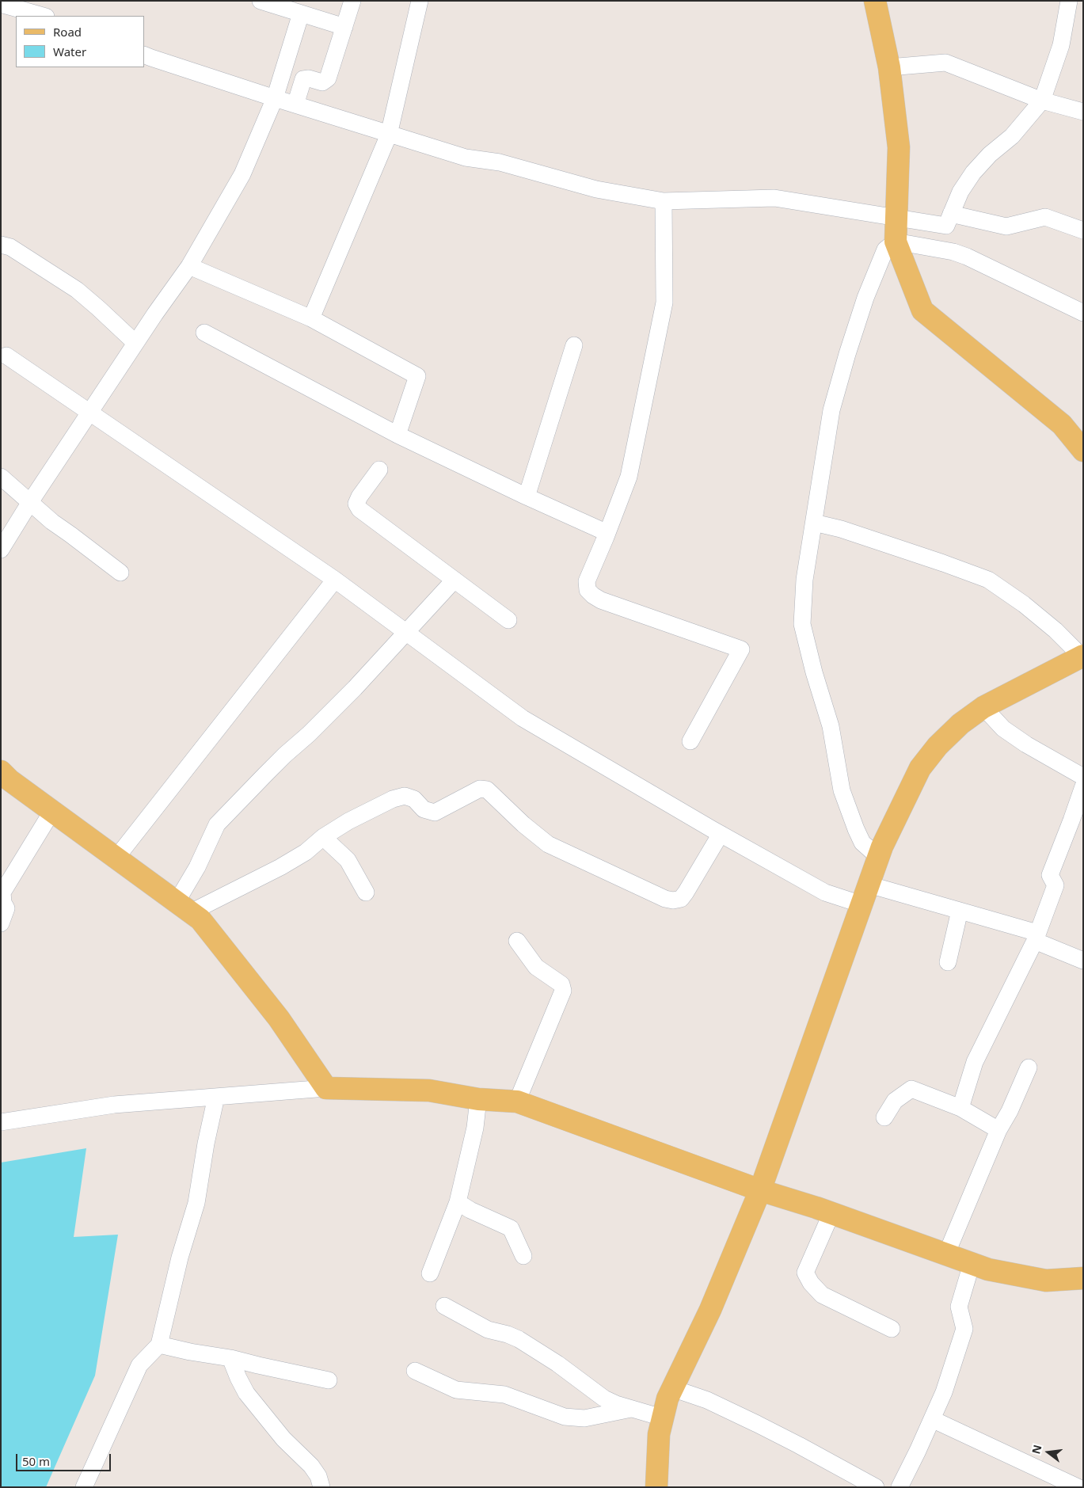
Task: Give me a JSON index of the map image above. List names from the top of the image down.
{
  "legend": ["Road", "Water"],
  "scale_bar": "50 m",
  "north": "left"
}
